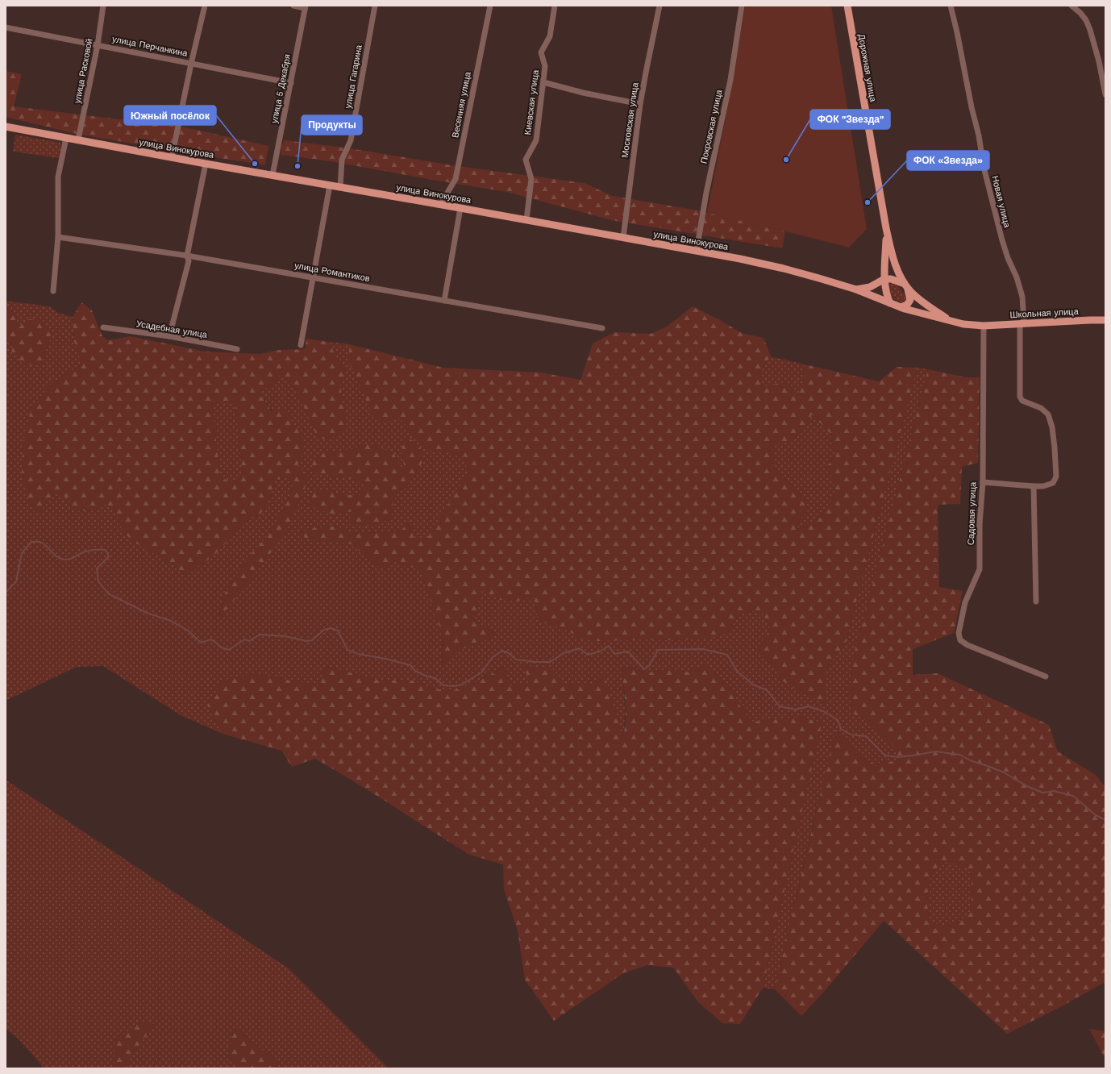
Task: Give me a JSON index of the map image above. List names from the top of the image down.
{
  "streets": {
    "main road": ["Дорожная улица", "улица Винокурова", "Школьная улица"],
    "street": [
      "улица Перчанкина",
      "улица Расковой",
      "улица Гагарина",
      "улица 5 Декабря",
      "Киевская улица",
      "Весенняя улица",
      "Московская улица",
      "Покровская улица",
      "Новая улица",
      "улица Романтиков",
      "Усадебная улица",
      "Садовая улица"
    ]
  },
  "crossings": [
    ["улица Перчанкина", "улица Расковой"],
    ["улица Перчанкина", "улица 5 Декабря"],
    ["улица Расковой", "улица Винокурова"],
    ["улица Гагарина", "улица Винокурова"],
    ["улица 5 Декабря", "улица Винокурова"],
    ["Киевская улица", "улица Винокурова"],
    ["Весенняя улица", "улица Винокурова"],
    ["Московская улица", "улица Винокурова"],
    ["Покровская улица", "улица Винокурова"],
    ["Новая улица", "Школьная улица"],
    ["Школьная улица", "Садовая улица"]
  ],
  "places": [
    "ФОК \"Звезда\"",
    "Южный посёлок",
    "Продукты",
    "ФОК «Звезда»"
  ]
}
